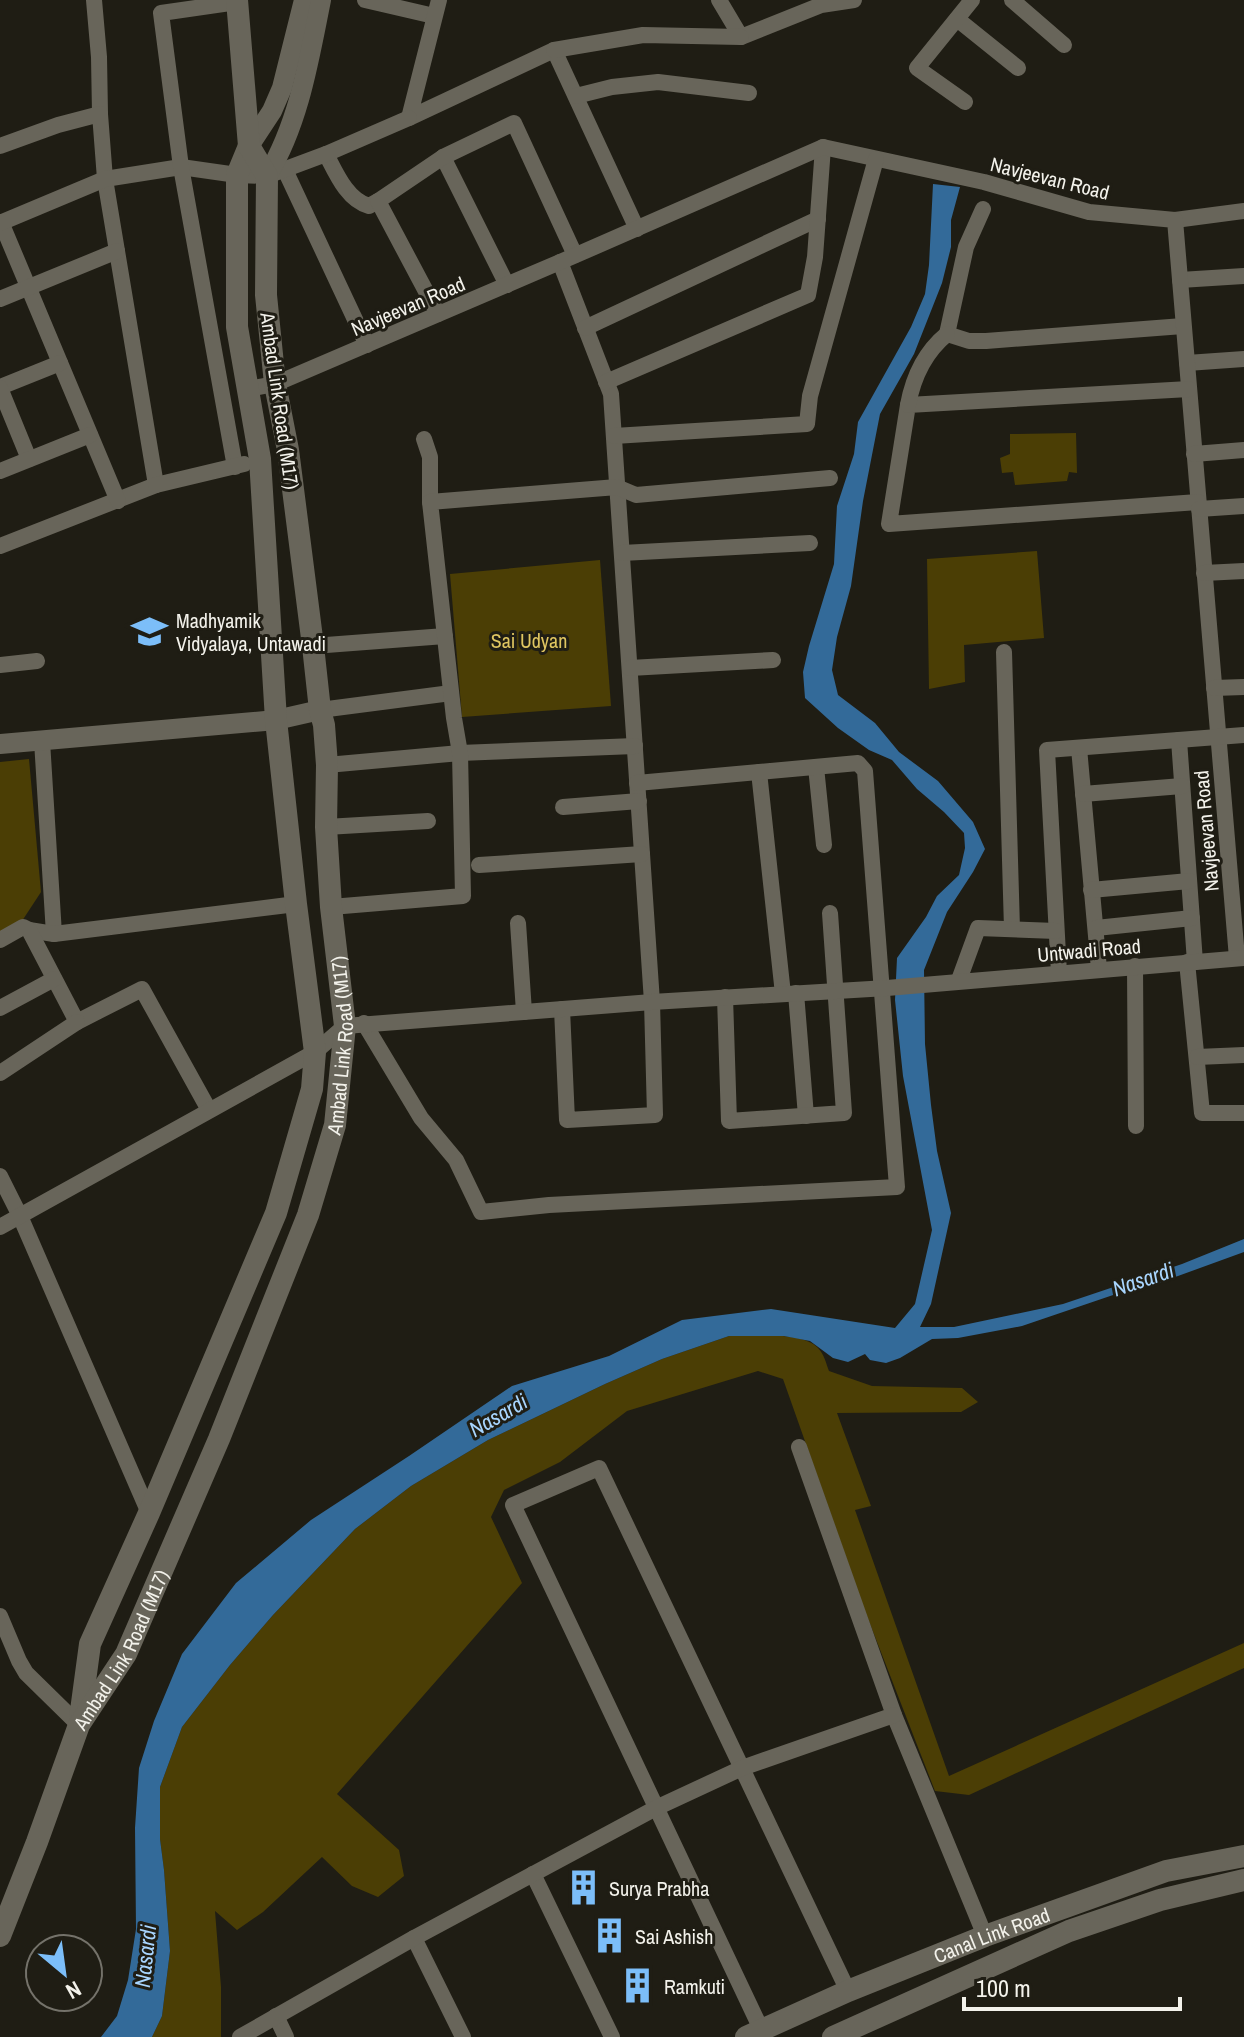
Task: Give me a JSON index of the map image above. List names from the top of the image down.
{
  "streets": {
    "main road": ["Ambad Link Road (M17)", "Canal Link Road"],
    "street": ["Navjeevan Road", "Untwadi Road"]
  },
  "crossings": [
    ["Navjeevan Road", "Ambad Link Road (M17)"],
    ["Navjeevan Road", "Untwadi Road"],
    ["Ambad Link Road (M17)", "Untwadi Road"]
  ],
  "water": ["Nasardi"],
  "parks": ["Sai Udyan"],
  "places": {
    "school or university": ["Madhyamik Vidyalaya, Untawadi"],
    "building": ["Surya Prabha", "Sai Ashish", "Ramkuti"]
  },
  "scale_bar": "100 m",
  "north": "bottom right"
}
